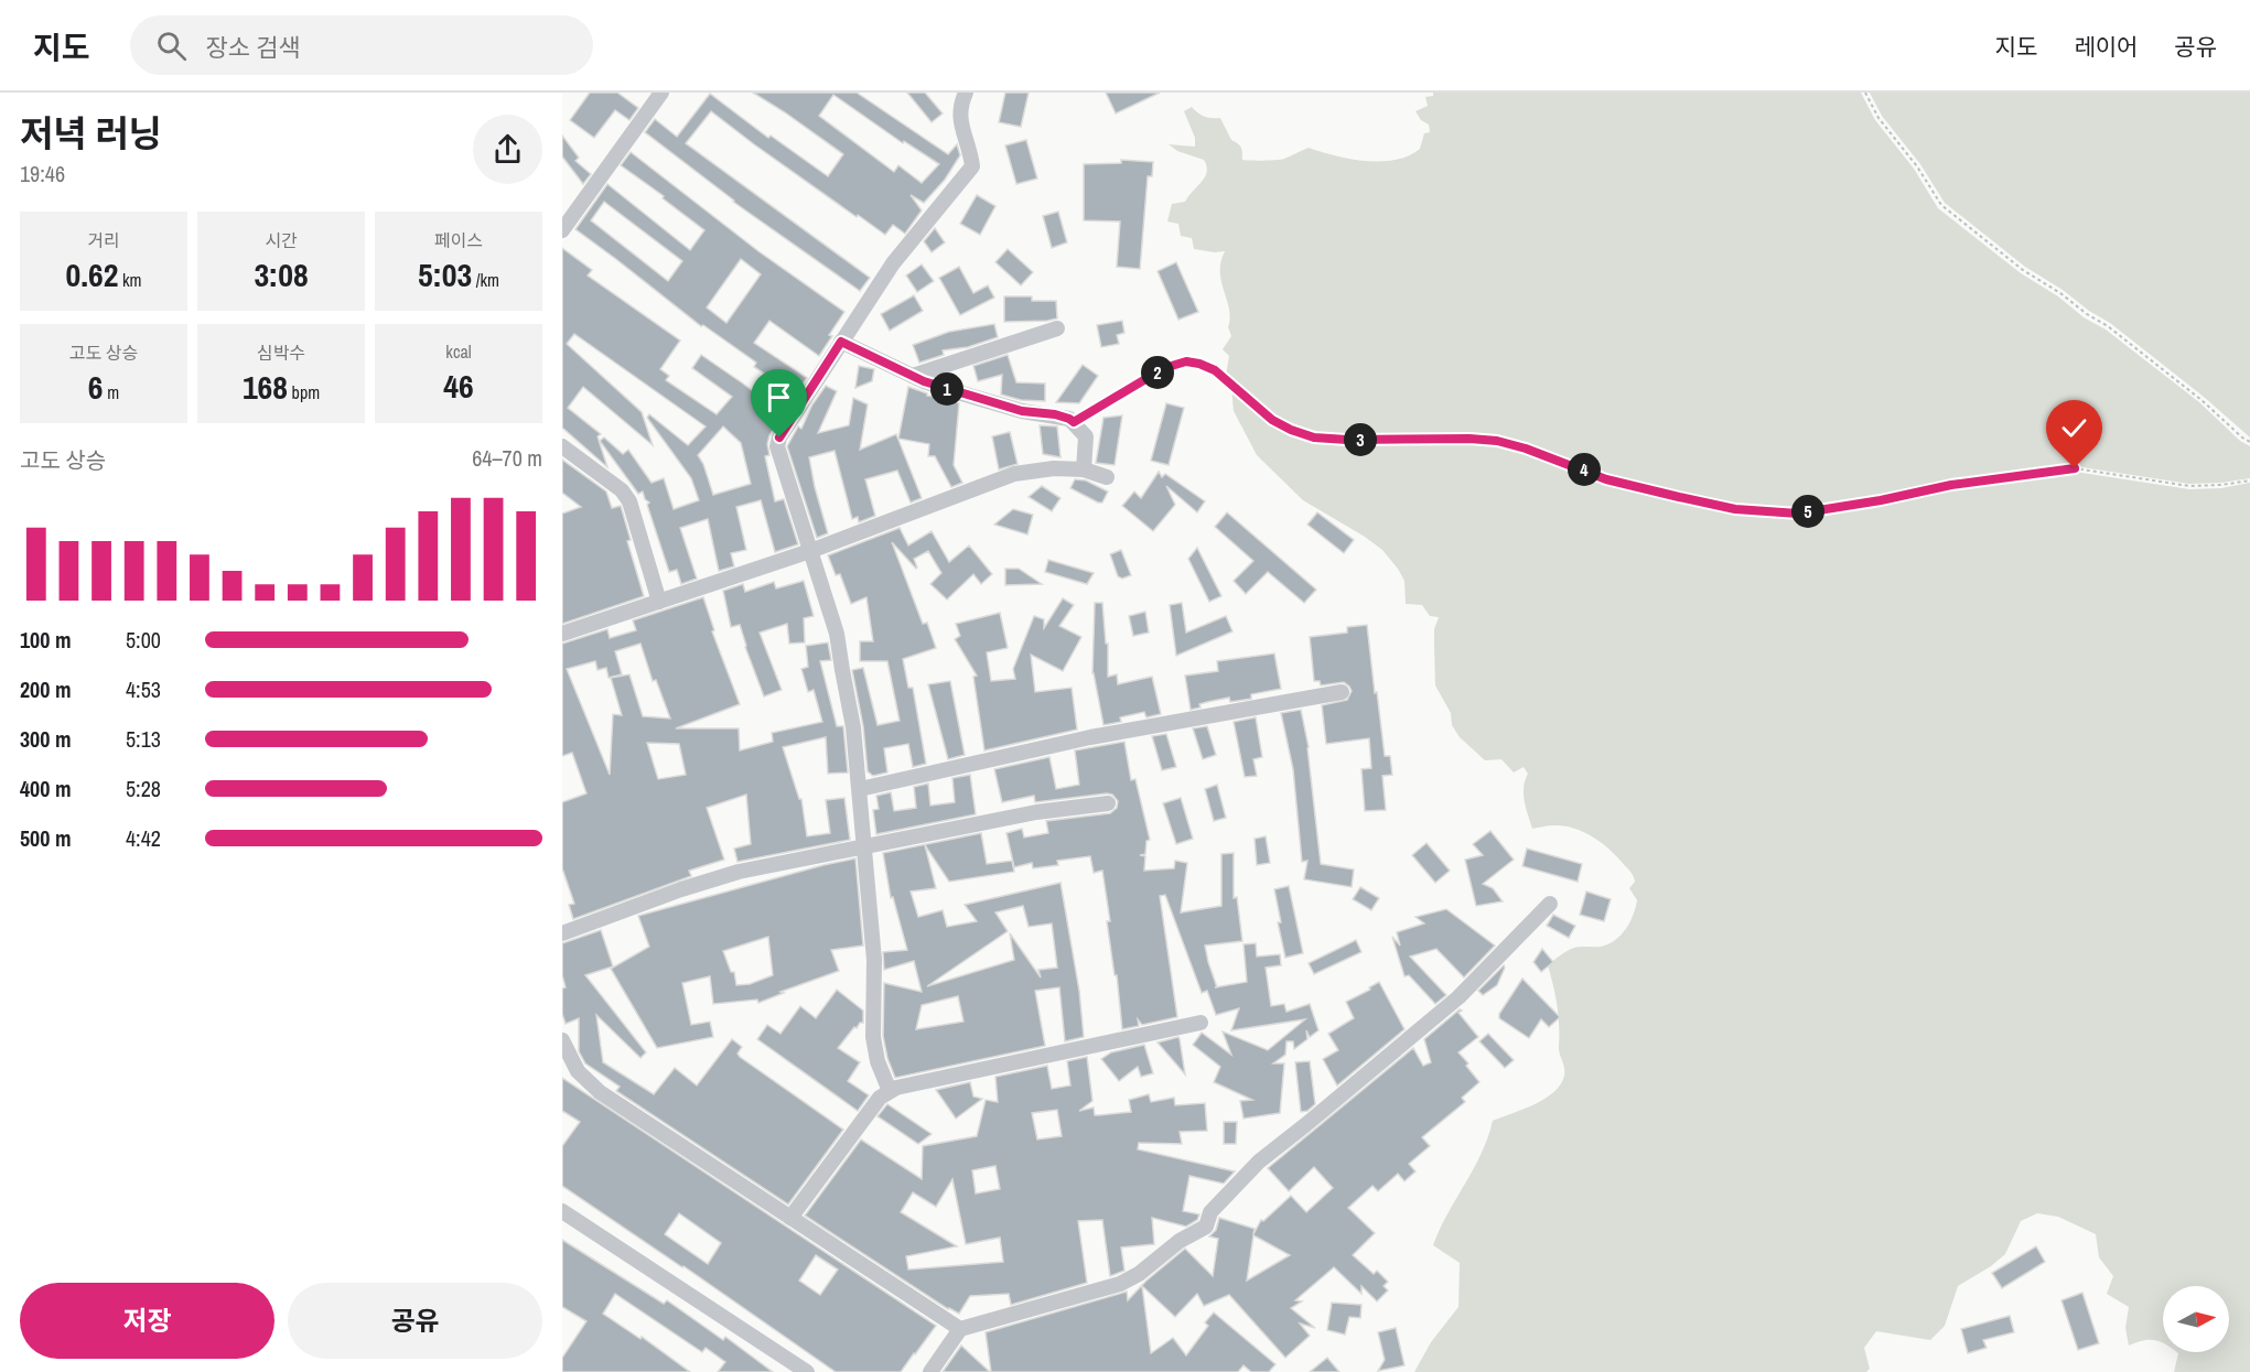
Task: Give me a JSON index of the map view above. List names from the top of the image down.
{
  "north": "right",
  "page": {
    "header": "지도",
    "search": "장소 검색",
    "nav": ["지도", "레이어", "공유"],
    "heading": ["저녁 러닝", "19:46"],
    "stats": [
      ["거리", "0.62 km"],
      ["시간", "3:08"],
      ["페이스", "5:03 /km"],
      ["고도 상승", "6 m"],
      ["심박수", "168 bpm"],
      ["kcal", "46"]
    ],
    "pins": [
      "2",
      "1",
      "3",
      "4",
      "5"
    ],
    "chart": ["고도 상승", "64–70 m"],
    "list": [
      {
        "name": "100 m",
        "note": "5:00"
      },
      {
        "name": "200 m",
        "note": "4:53"
      },
      {
        "name": "300 m",
        "note": "5:13"
      },
      {
        "name": "400 m",
        "note": "5:28"
      },
      {
        "name": "500 m",
        "note": "4:42"
      }
    ],
    "buttons": ["저장", "공유"]
  }
}
